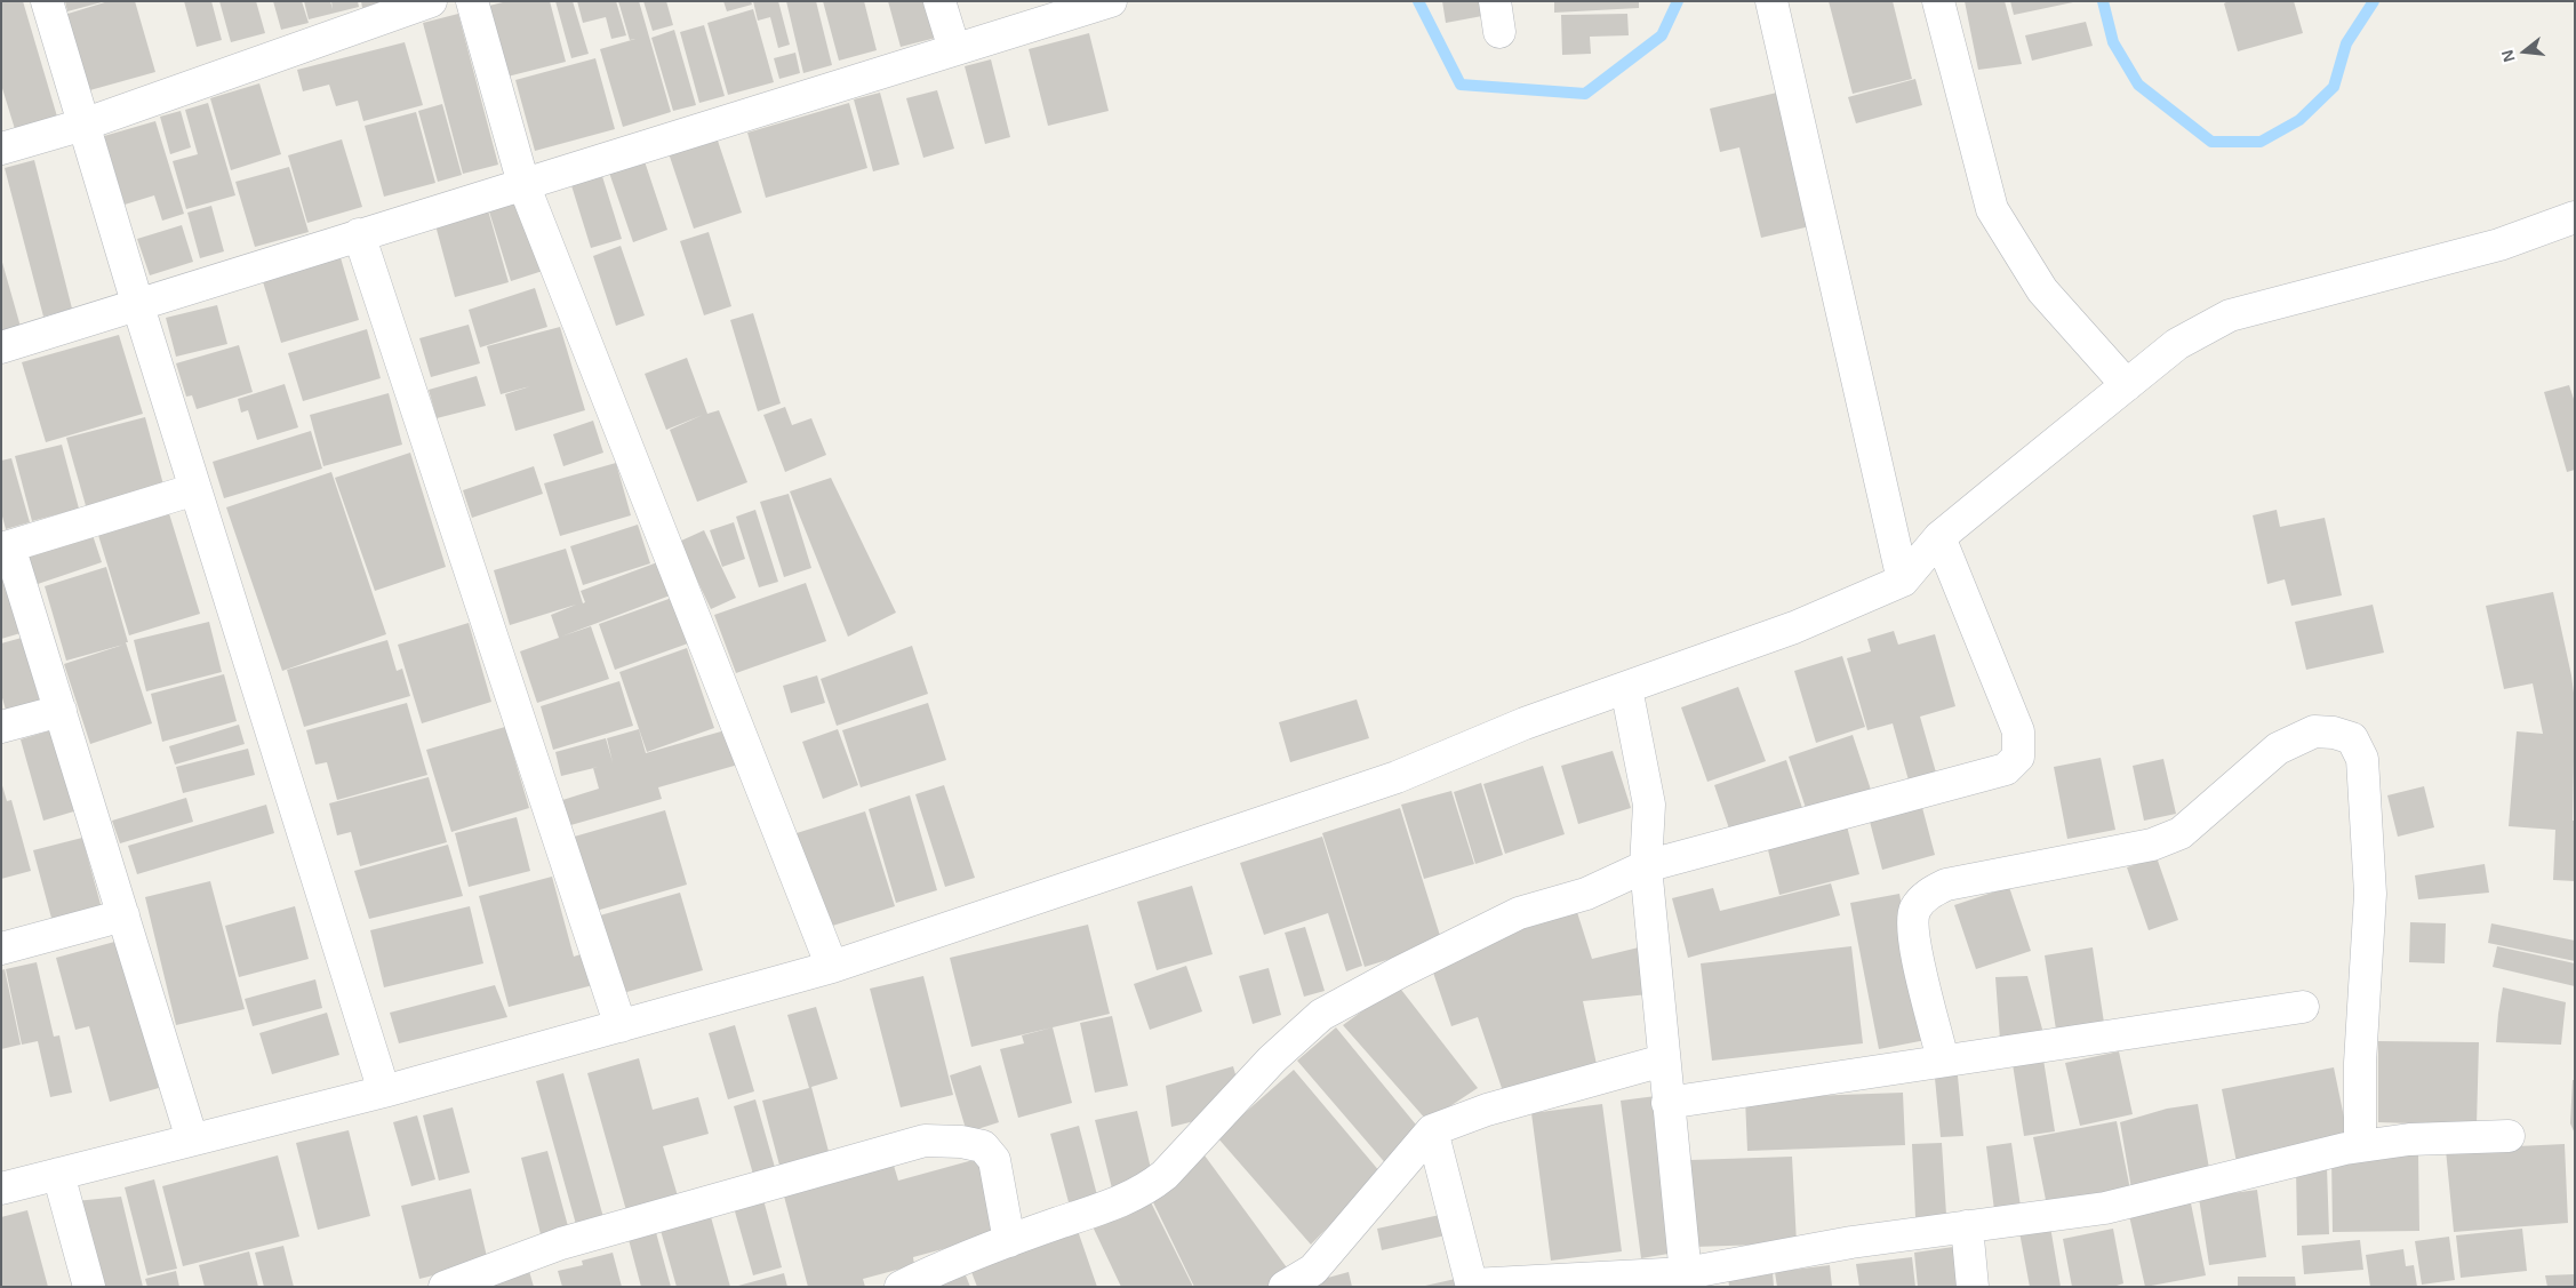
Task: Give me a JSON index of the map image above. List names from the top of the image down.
{
  "north": "left"
}
